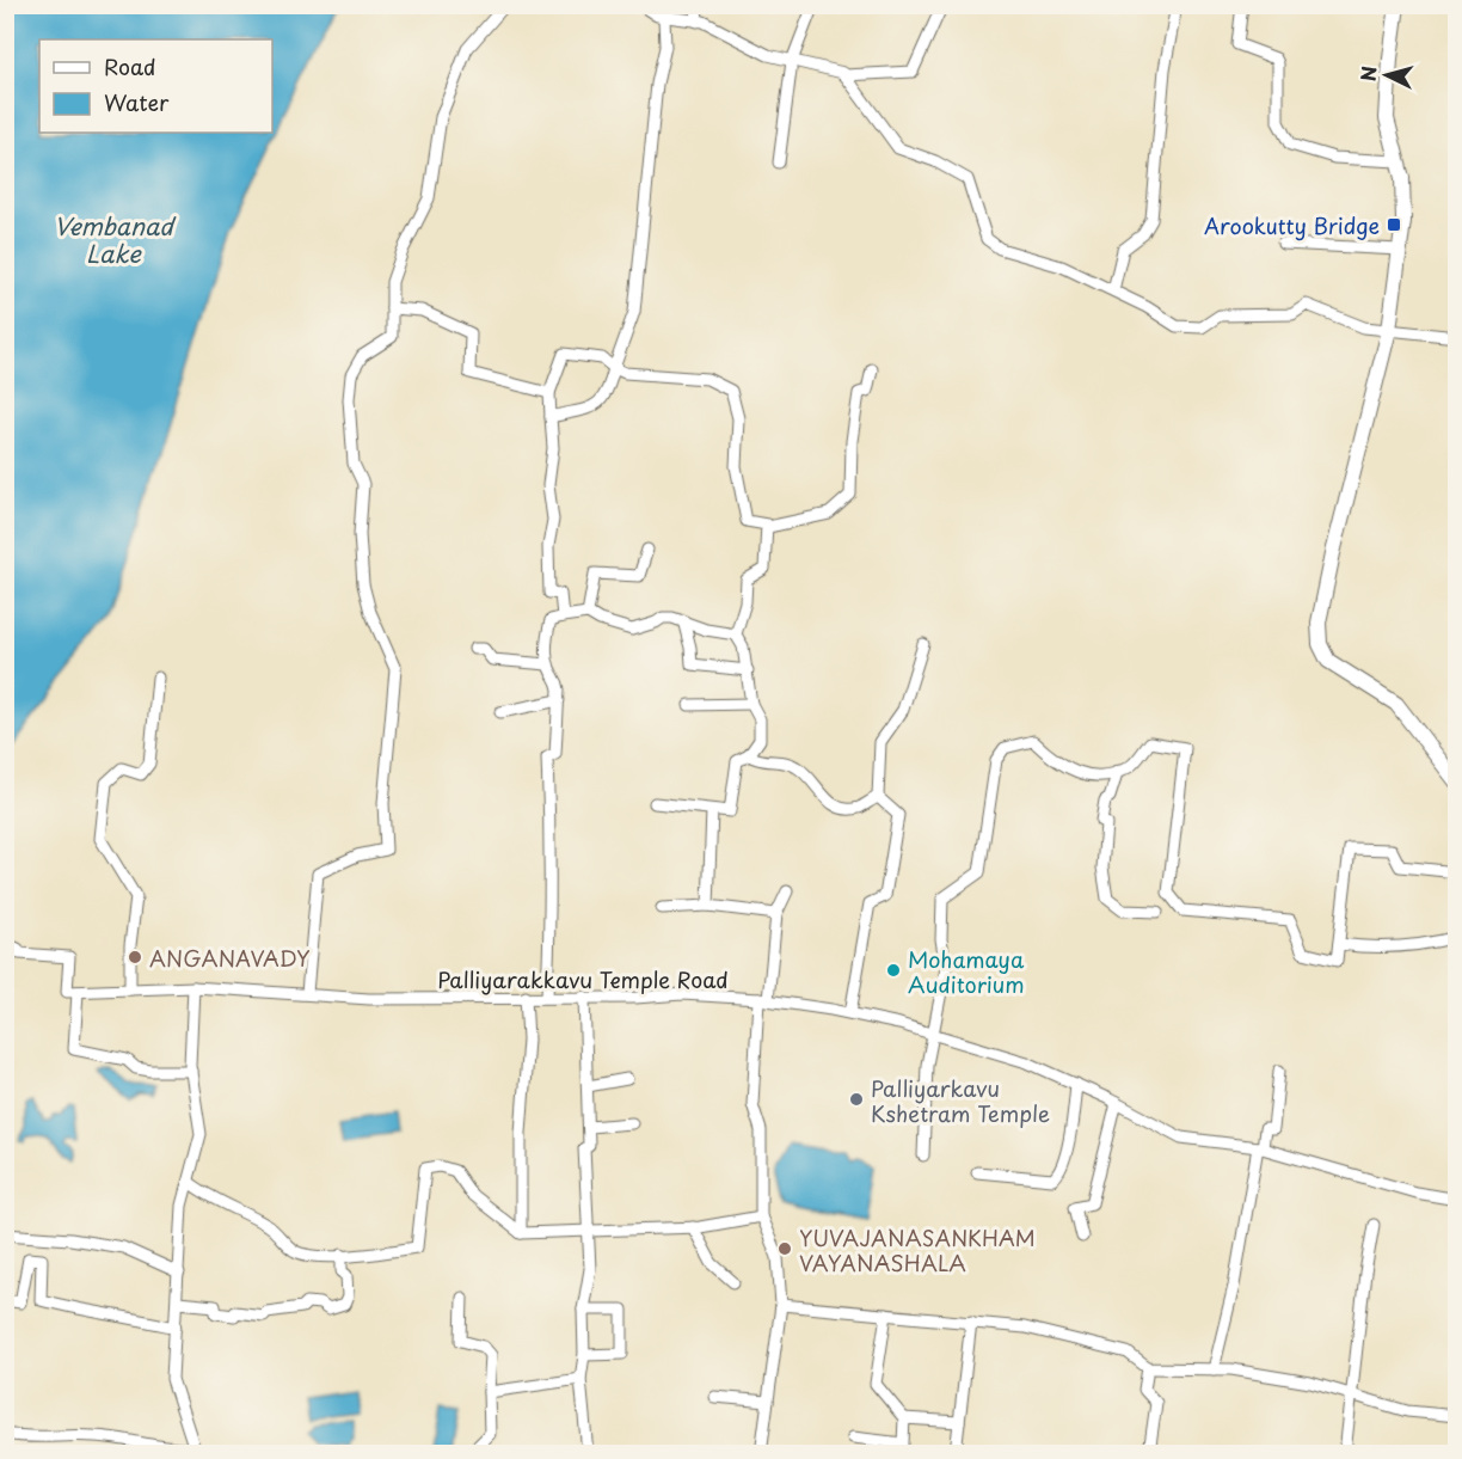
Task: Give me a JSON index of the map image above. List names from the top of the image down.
{
  "streets": {
    "street": ["Palliyarakkavu Temple Road"]
  },
  "water": ["Vembanad Lake"],
  "places": {
    "transit": ["Arookutty Bridge"],
    "other": [
      "ANGANAVADY",
      "Mohamaya Auditorium",
      "Palliyarkavu Kshetram Temple",
      "YUVAJANASANKHAM VAYANASHALA"
    ]
  },
  "legend": ["Road", "Water"],
  "north": "left"
}
